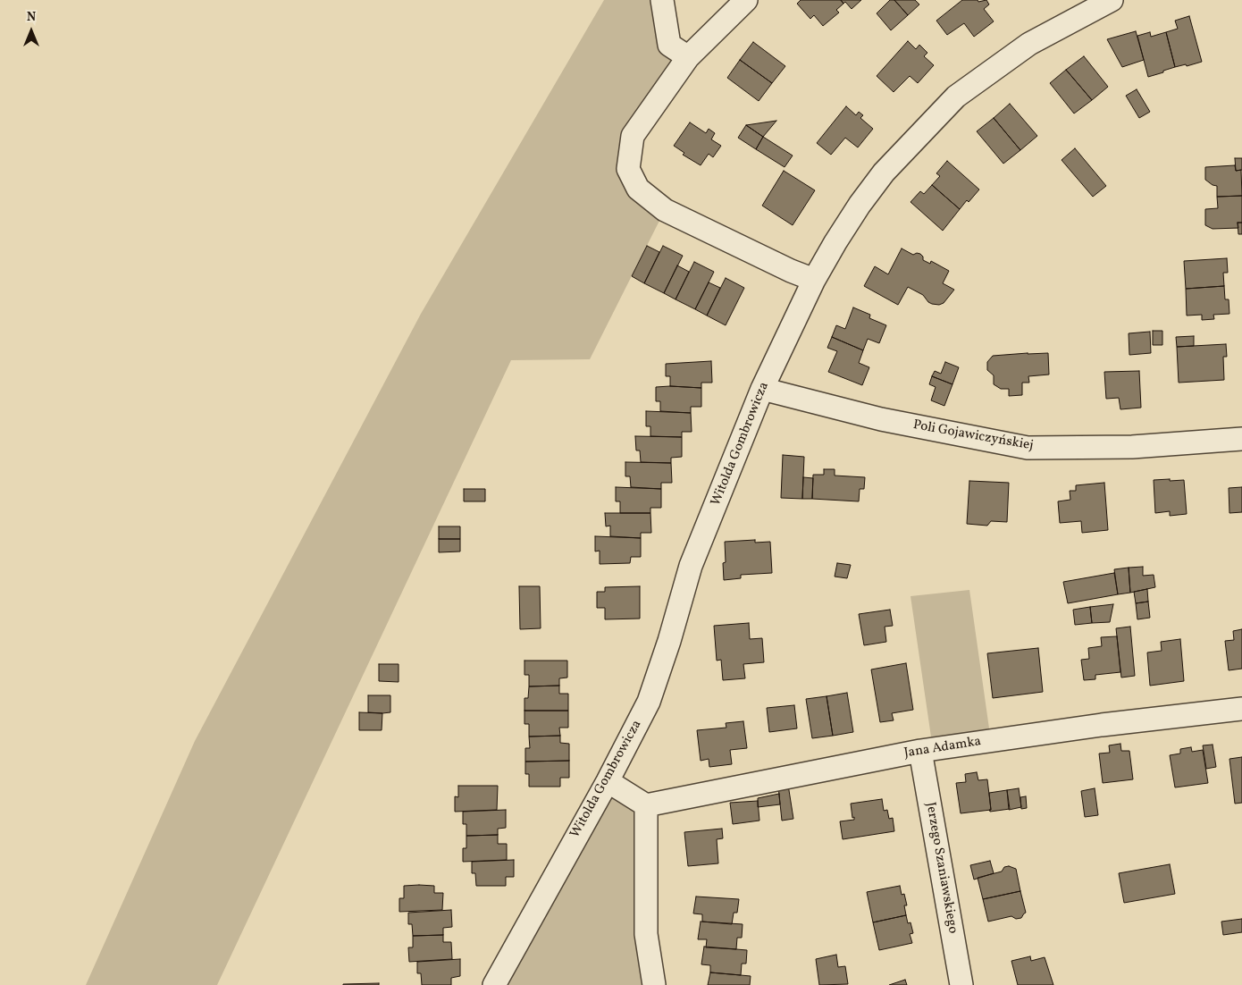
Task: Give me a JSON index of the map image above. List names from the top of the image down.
{
  "streets": {
    "street": [
      "Poli Gojawiczyńskiej",
      "Witolda Gombrowicza",
      "Jana Adamka",
      "Jerzego Szaniawskiego"
    ]
  },
  "crossings": [
    ["Poli Gojawiczyńskiej", "Witolda Gombrowicza"],
    ["Jana Adamka", "Jerzego Szaniawskiego"]
  ],
  "north": "top"
}
